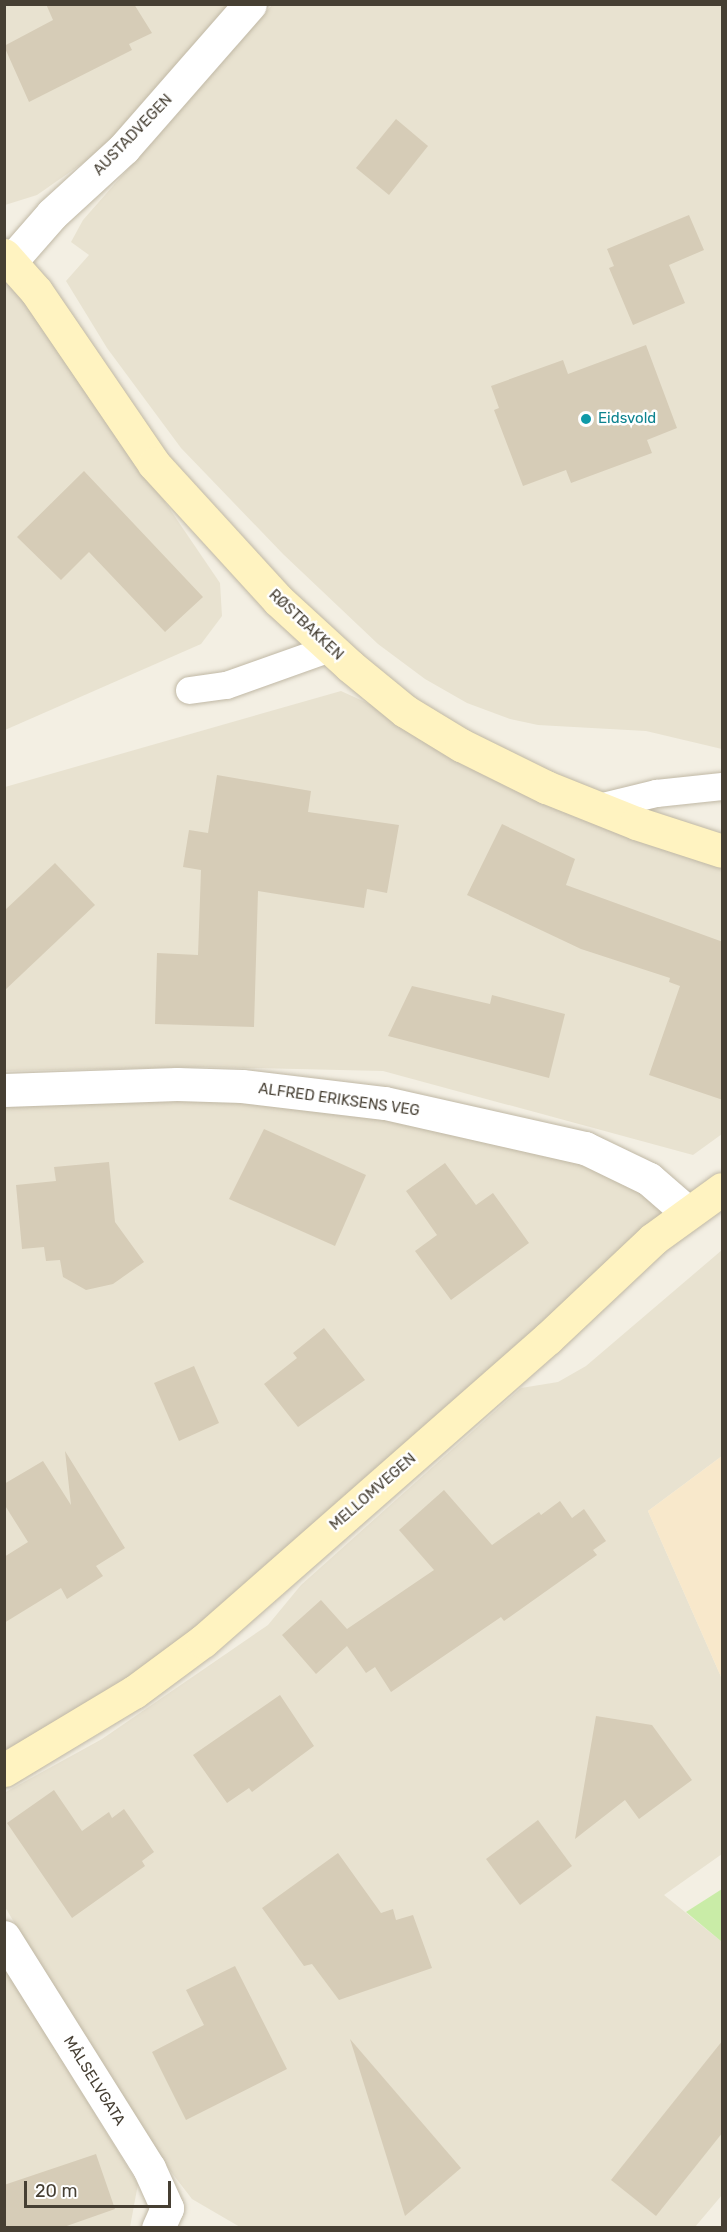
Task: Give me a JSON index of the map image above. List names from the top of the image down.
{
  "streets": {
    "street": [
      "AUSTADVEGEN",
      "RØSTBAKKEN",
      "ALFRED ERIKSENS VEG",
      "MELLOMVEGEN",
      "MÅLSELVGATA"
    ]
  },
  "crossings": [
    ["AUSTADVEGEN", "RØSTBAKKEN"],
    ["ALFRED ERIKSENS VEG", "MELLOMVEGEN"]
  ],
  "places": ["Eidsvold"],
  "scale_bar": "20 m"
}
